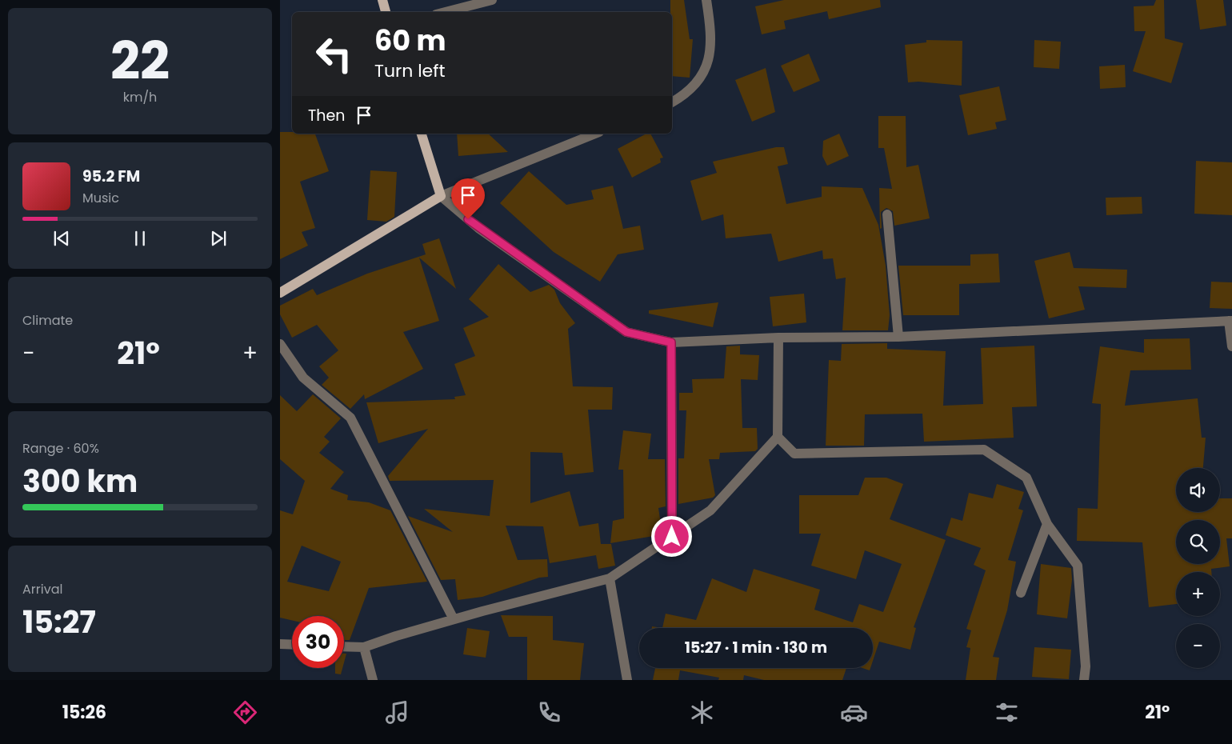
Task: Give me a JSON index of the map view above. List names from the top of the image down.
{
  "page": {
    "tile": [
      ["22", "km/h"],
      "Climate",
      ["Range · 60%", "300 km"],
      ["Arrival", "15:27"]
    ],
    "turn": ["60 m", "Turn left"],
    "then": "Then",
    "song": ["95.2 FM", "Music"],
    "heat": ["−", "21°", "+"],
    "map_buttons": ["+", "−"],
    "limit": "30",
    "trip": "15:27 · 1 min · 130 m",
    "tabs": ["15:26", "21°"]
  }
}
